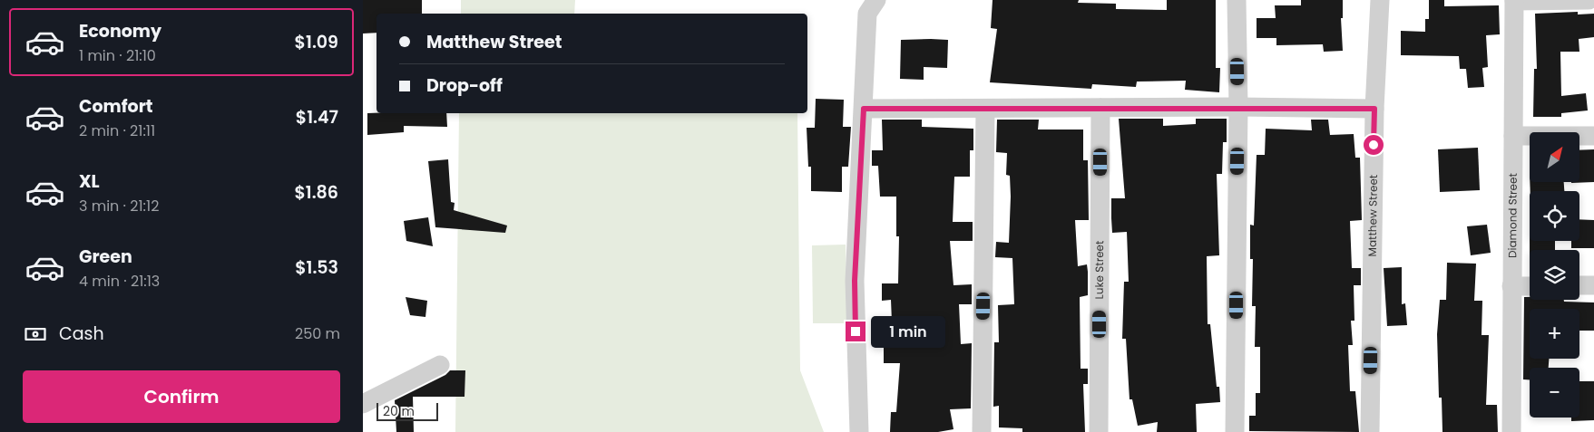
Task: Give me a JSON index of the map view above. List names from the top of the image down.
{
  "streets": {
    "street": ["Matthew Street", "Diamond Street", "Luke Street"]
  },
  "scale_bar": "20 m",
  "north": "top right",
  "page": {
    "list": [
      {
        "name": "Economy",
        "note": "1 min · 21:10",
        "value": "$1.09"
      },
      {
        "name": "Comfort",
        "note": "2 min · 21:11",
        "value": "$1.47"
      },
      {
        "name": "XL",
        "note": "3 min · 21:12",
        "value": "$1.86"
      },
      {
        "name": "Green",
        "note": "4 min · 21:13",
        "value": "$1.53"
      }
    ],
    "banner": ["Matthew Street", "Drop-off"],
    "map_buttons": ["+", "−"],
    "pay": ["Cash", "250 m"],
    "bubble": "1 min",
    "buttons": "Confirm",
    "scale": "20 m"
  }
}
